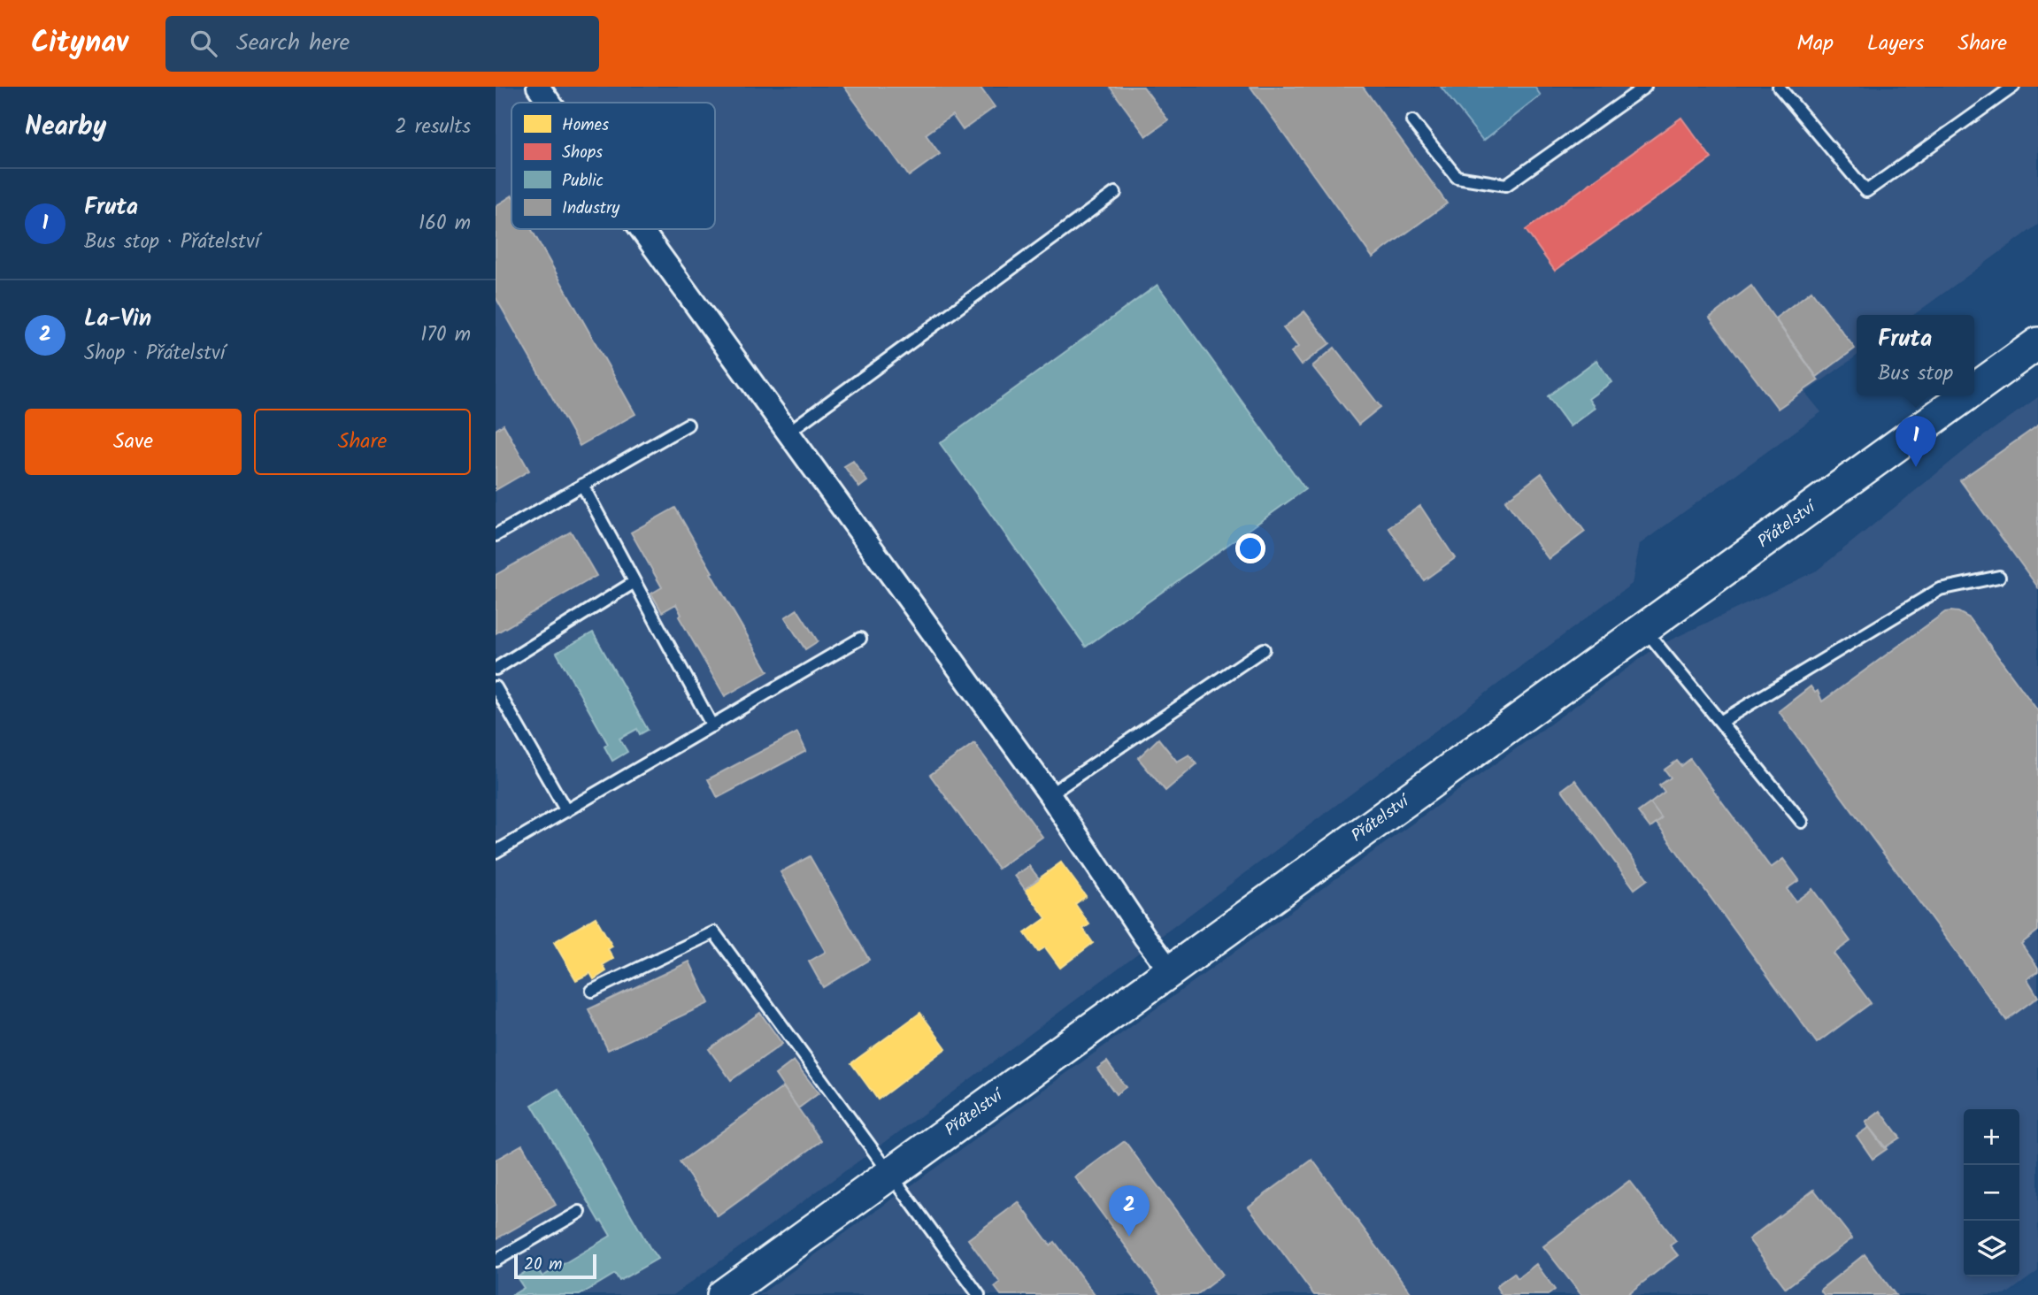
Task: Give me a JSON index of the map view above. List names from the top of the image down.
{
  "streets": {
    "main road": ["Přátelství"]
  },
  "legend": [
    "Homes",
    "Shops",
    "Public",
    "Industry"
  ],
  "scale_bar": "20 m",
  "page": {
    "header": "Citynav",
    "search": "Search here",
    "nav": ["Map", "Layers", "Share"],
    "heading": ["Nearby", "2 results"],
    "list": [
      {
        "mark": "1",
        "name": "Fruta",
        "note": "Bus stop · Přátelství",
        "value": "160 m"
      },
      {
        "mark": "2",
        "name": "La-Vin",
        "note": "Shop · Přátelství",
        "value": "170 m"
      }
    ],
    "popup": ["Fruta", "Bus stop"],
    "buttons": ["Save", "Share"],
    "pins": ["1", "2"],
    "map_buttons": ["+", "−"],
    "scale": "20 m"
  }
}
